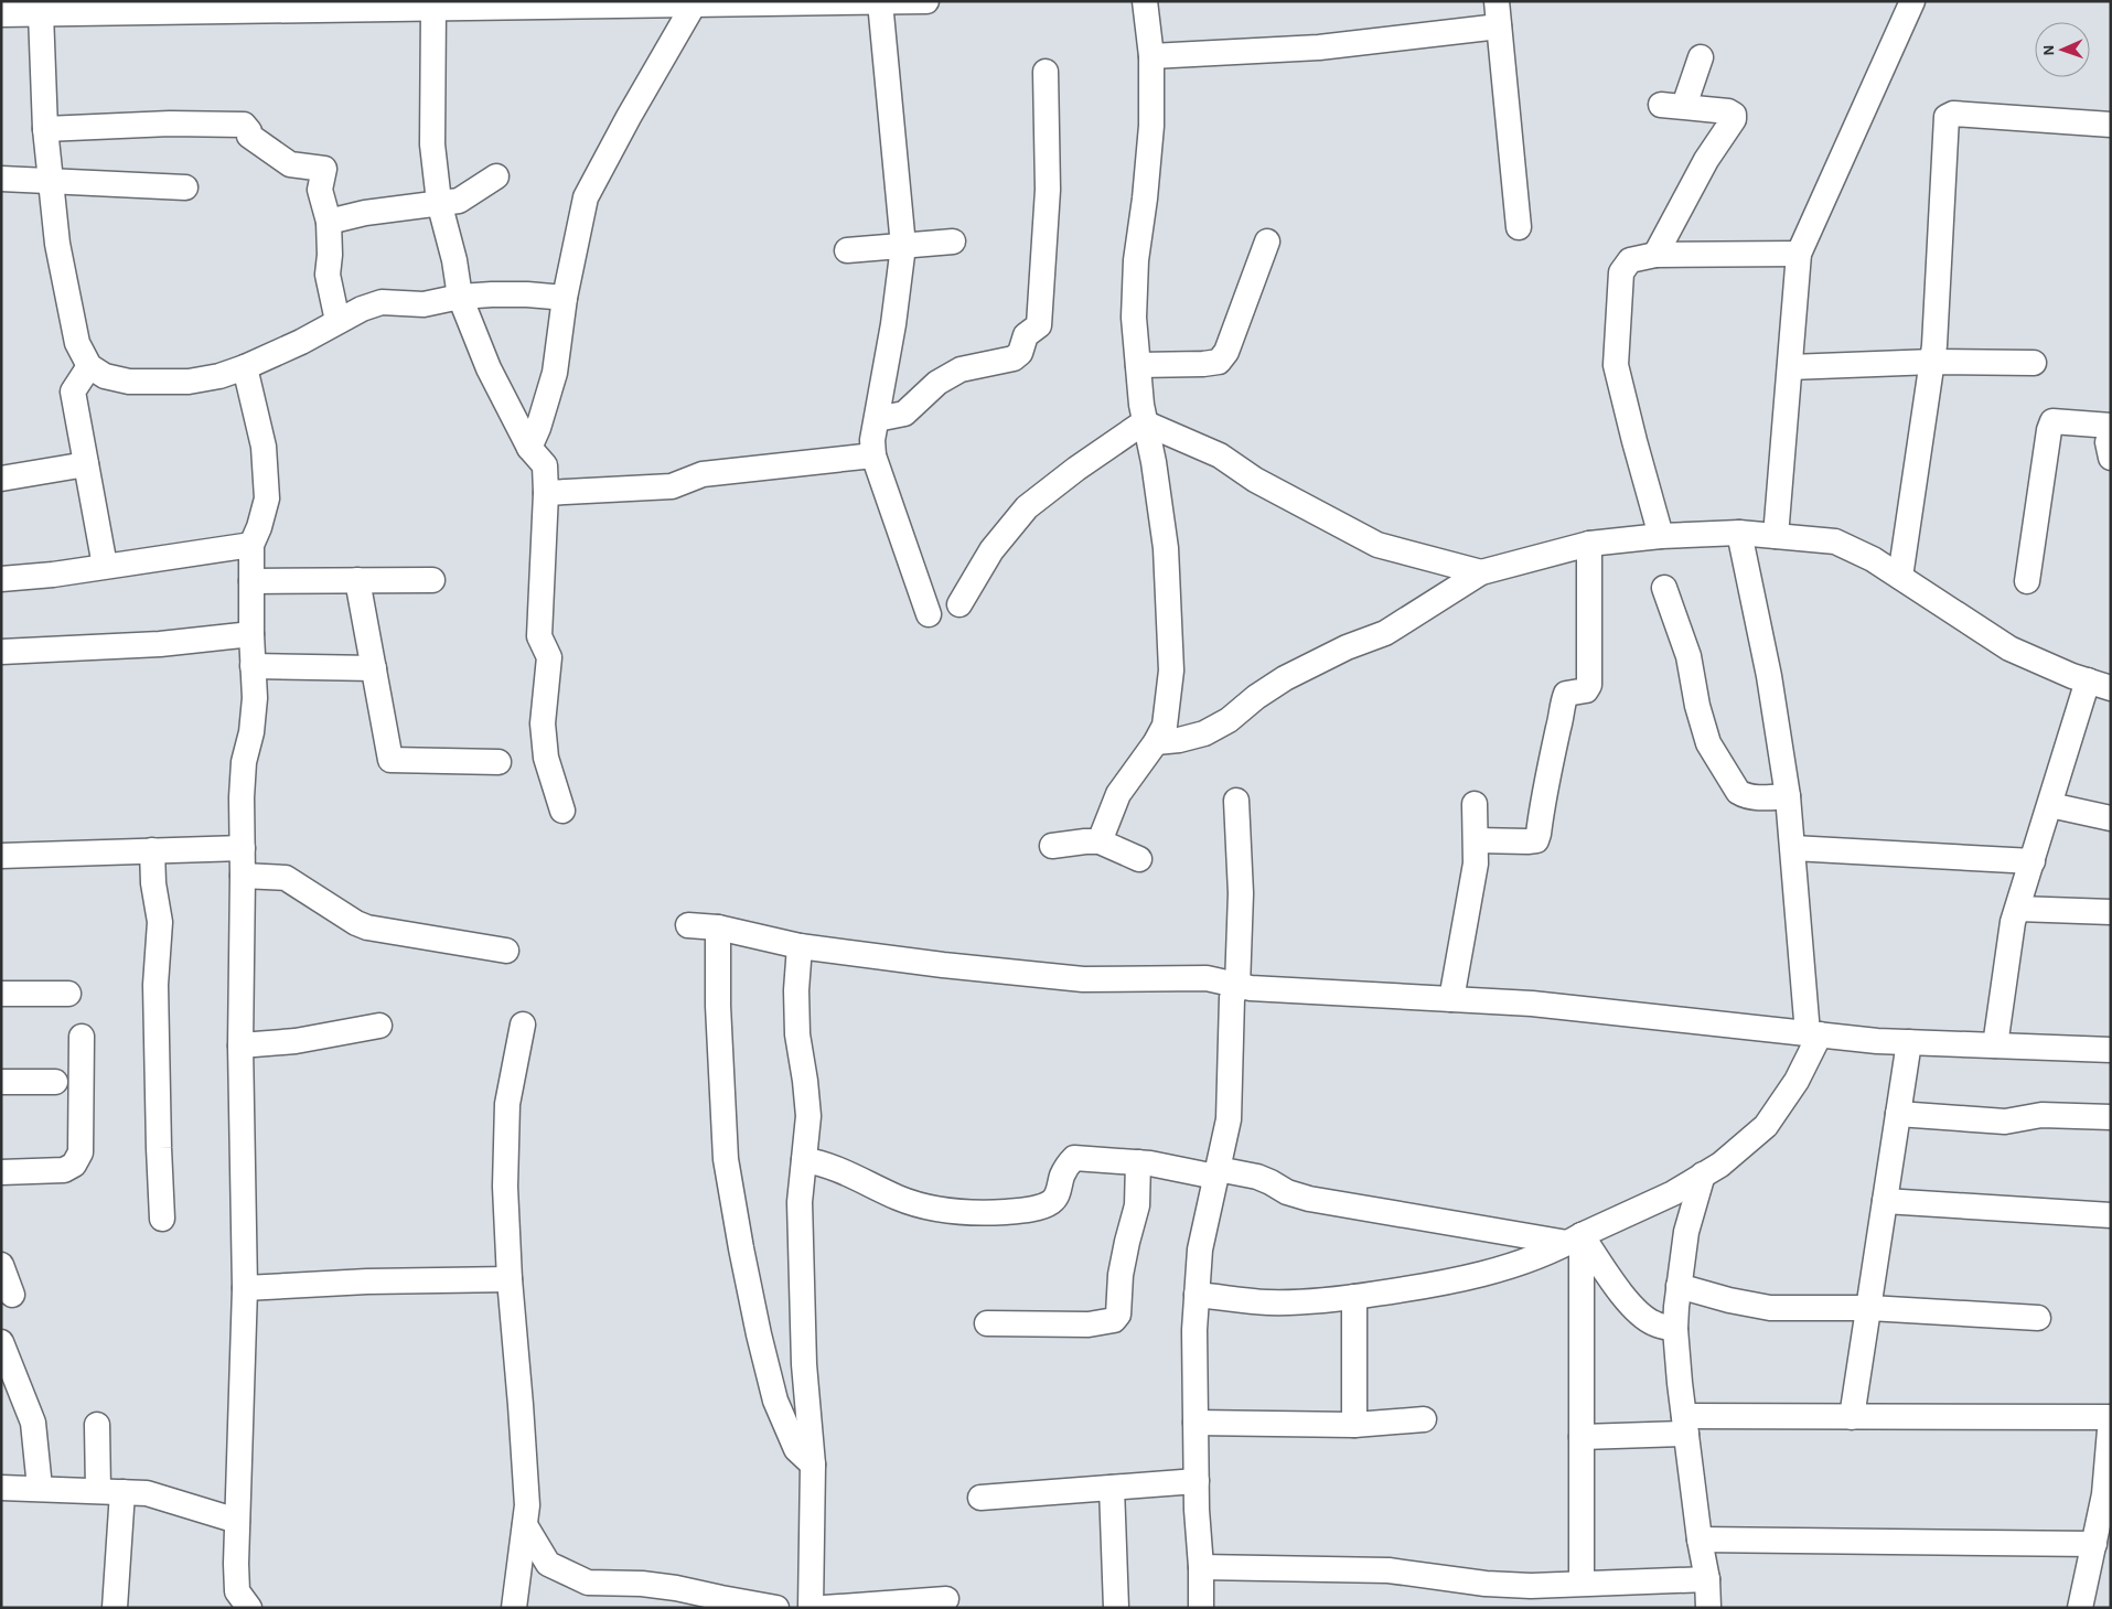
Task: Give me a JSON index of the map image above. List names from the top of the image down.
{
  "north": "left"
}
